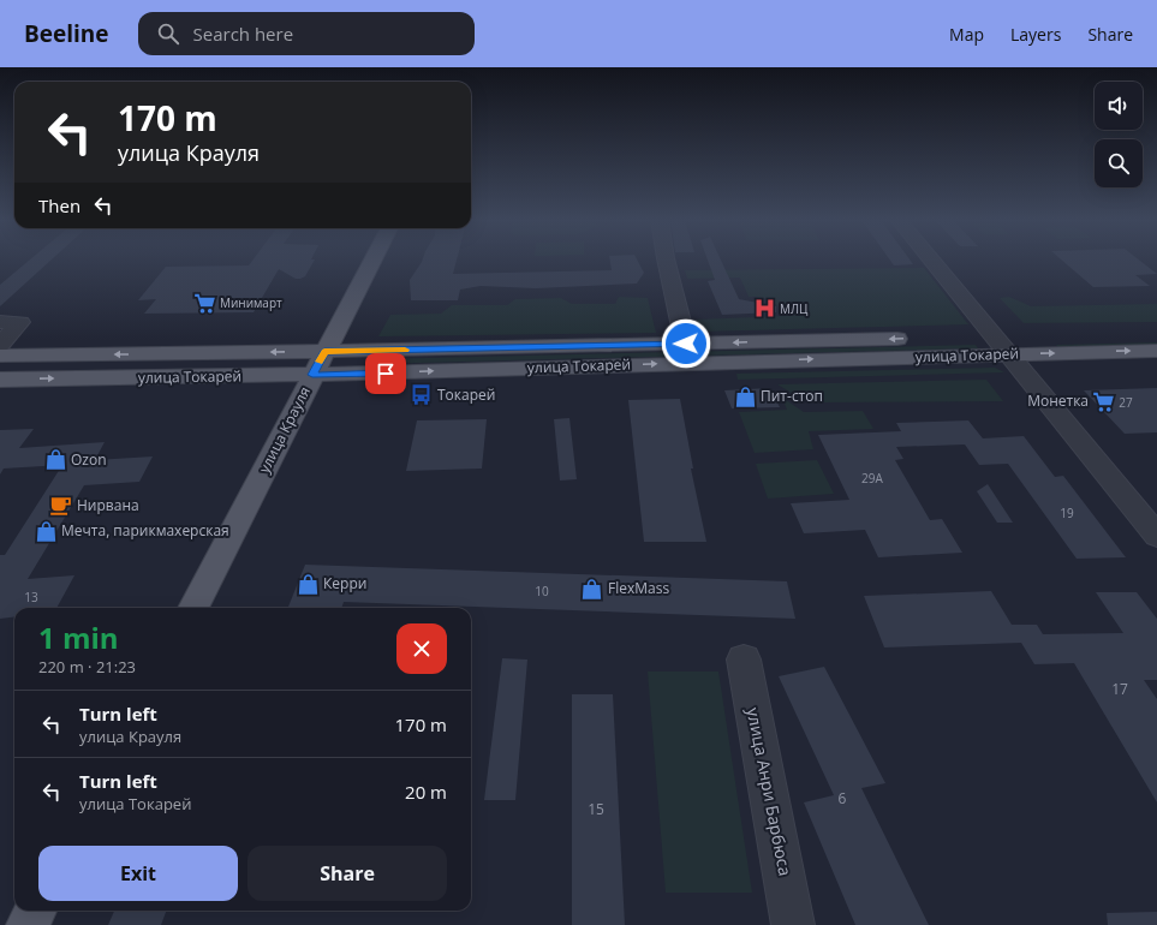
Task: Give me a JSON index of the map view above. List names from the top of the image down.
{
  "streets": {
    "main road": ["улица Токарей", "улица Крауля"],
    "street": ["улица Анри Барбюса"]
  },
  "crossings": [
    ["улица Токарей", "улица Крауля"]
  ],
  "places": {
    "supermarket": ["Минимарт", "Монетка"],
    "hospital": ["МЛЦ"],
    "bus stop": ["Токарей"],
    "shop": [
      "Пит-стоп",
      "Ozon",
      "Мечта, парикмахерская",
      "Керри",
      "FlexMass"
    ],
    "cafe": ["Нирвана"]
  },
  "house_numbers": [
    "27",
    "29А",
    "19",
    "10",
    "13",
    "17",
    "6",
    "15"
  ],
  "page": {
    "header": "Beeline",
    "search": "Search here",
    "nav": ["Map", "Layers", "Share"],
    "turn": ["170 m", "улица Крауля"],
    "then": "Then",
    "heading": ["1 min", "220 m · 21:23"],
    "list": [
      {
        "name": "Turn left",
        "note": "улица Крауля",
        "value": "170 m"
      },
      {
        "name": "Turn left",
        "note": "улица Токарей",
        "value": "20 m"
      }
    ],
    "buttons": ["Exit", "Share"]
  }
}
